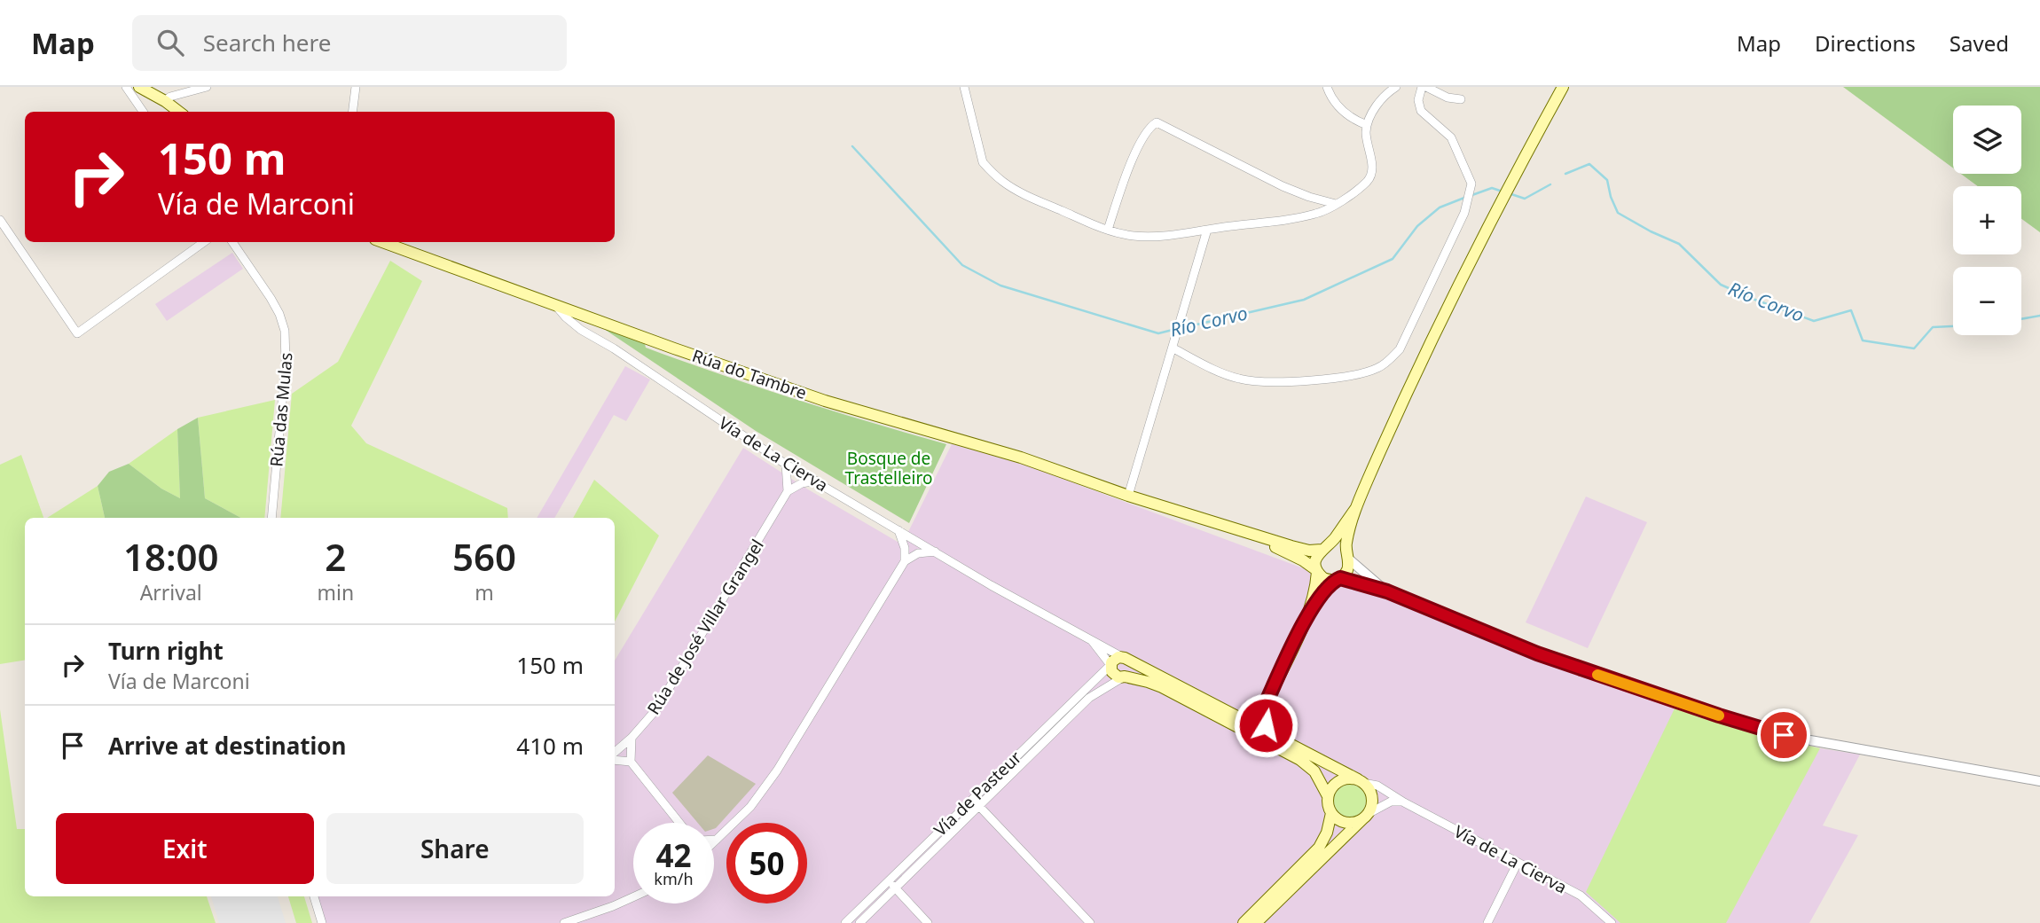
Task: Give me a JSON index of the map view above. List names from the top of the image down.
{
  "streets": {
    "main road": ["Rúa do Tambre", "Vía de La Cierva"],
    "street": ["Rúa das Mulas", "Rúa de José Villar Grangel", "Vía de Pasteur"]
  },
  "crossings": [
    ["Rúa do Tambre", "Vía de La Cierva"],
    ["Vía de La Cierva", "Rúa de José Villar Grangel"],
    ["Vía de La Cierva", "Vía de Pasteur"]
  ],
  "water": ["Río Corvo"],
  "parks": ["Bosque de Trastelleiro"],
  "page": {
    "header": "Map",
    "search": "Search here",
    "nav": ["Map", "Directions", "Saved"],
    "map_buttons": ["+", "−"],
    "turn": ["150 m", "Vía de Marconi"],
    "eta": [
      "18:00",
      "Arrival",
      "2",
      "min",
      "560",
      "m"
    ],
    "list": [
      {
        "name": "Turn right",
        "note": "Vía de Marconi",
        "value": "150 m"
      },
      {
        "name": "Arrive at destination",
        "value": "410 m"
      }
    ],
    "buttons": ["Exit", "Share"],
    "speed": "42 km/h",
    "limit": "50"
  }
}
